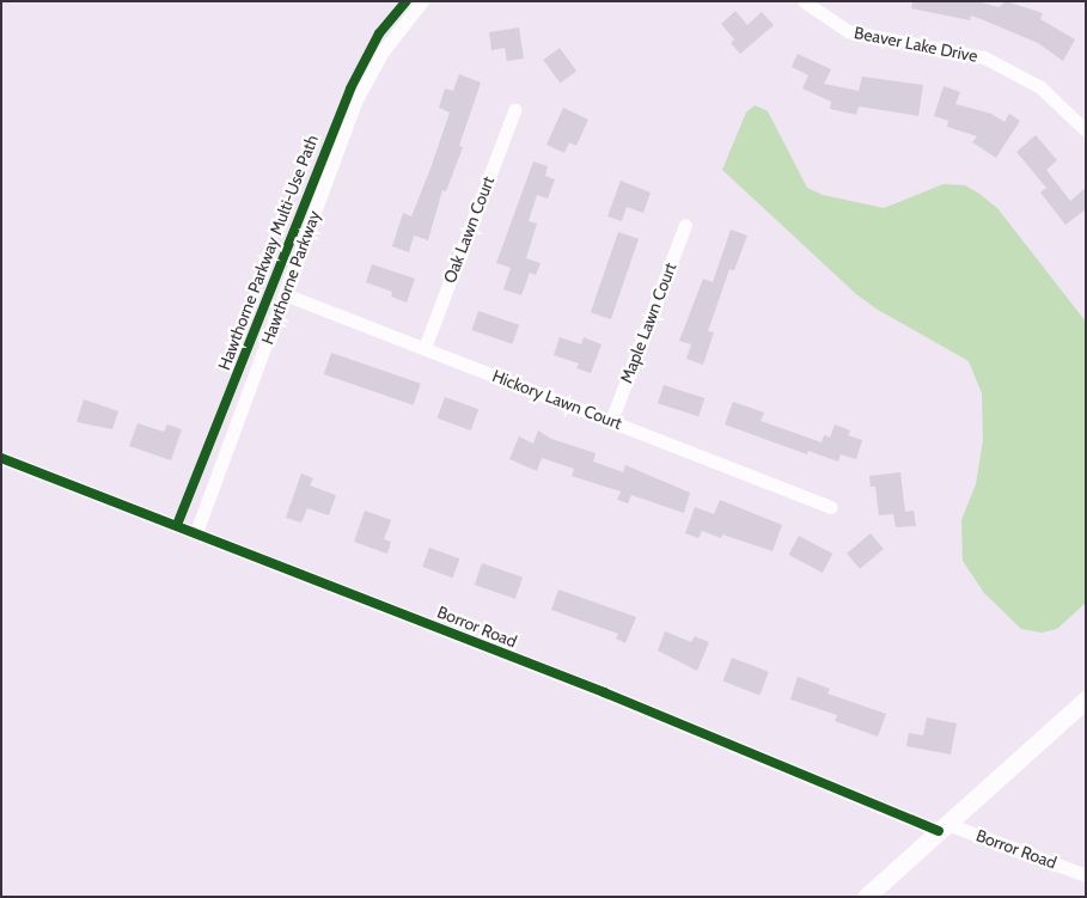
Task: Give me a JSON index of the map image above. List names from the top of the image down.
{
  "streets": {
    "street": [
      "Beaver Lake Drive",
      "Oak Lawn Court",
      "Hawthorne Parkway",
      "Maple Lawn Court",
      "Hickory Lawn Court",
      "Borror Road"
    ],
    "cycle path": ["Hawthorne Parkway Multi-Use Path"]
  },
  "crossings": [
    ["Oak Lawn Court", "Hickory Lawn Court"],
    ["Hawthorne Parkway", "Hickory Lawn Court"],
    ["Hawthorne Parkway", "Borror Road"],
    ["Maple Lawn Court", "Hickory Lawn Court"]
  ]
}
